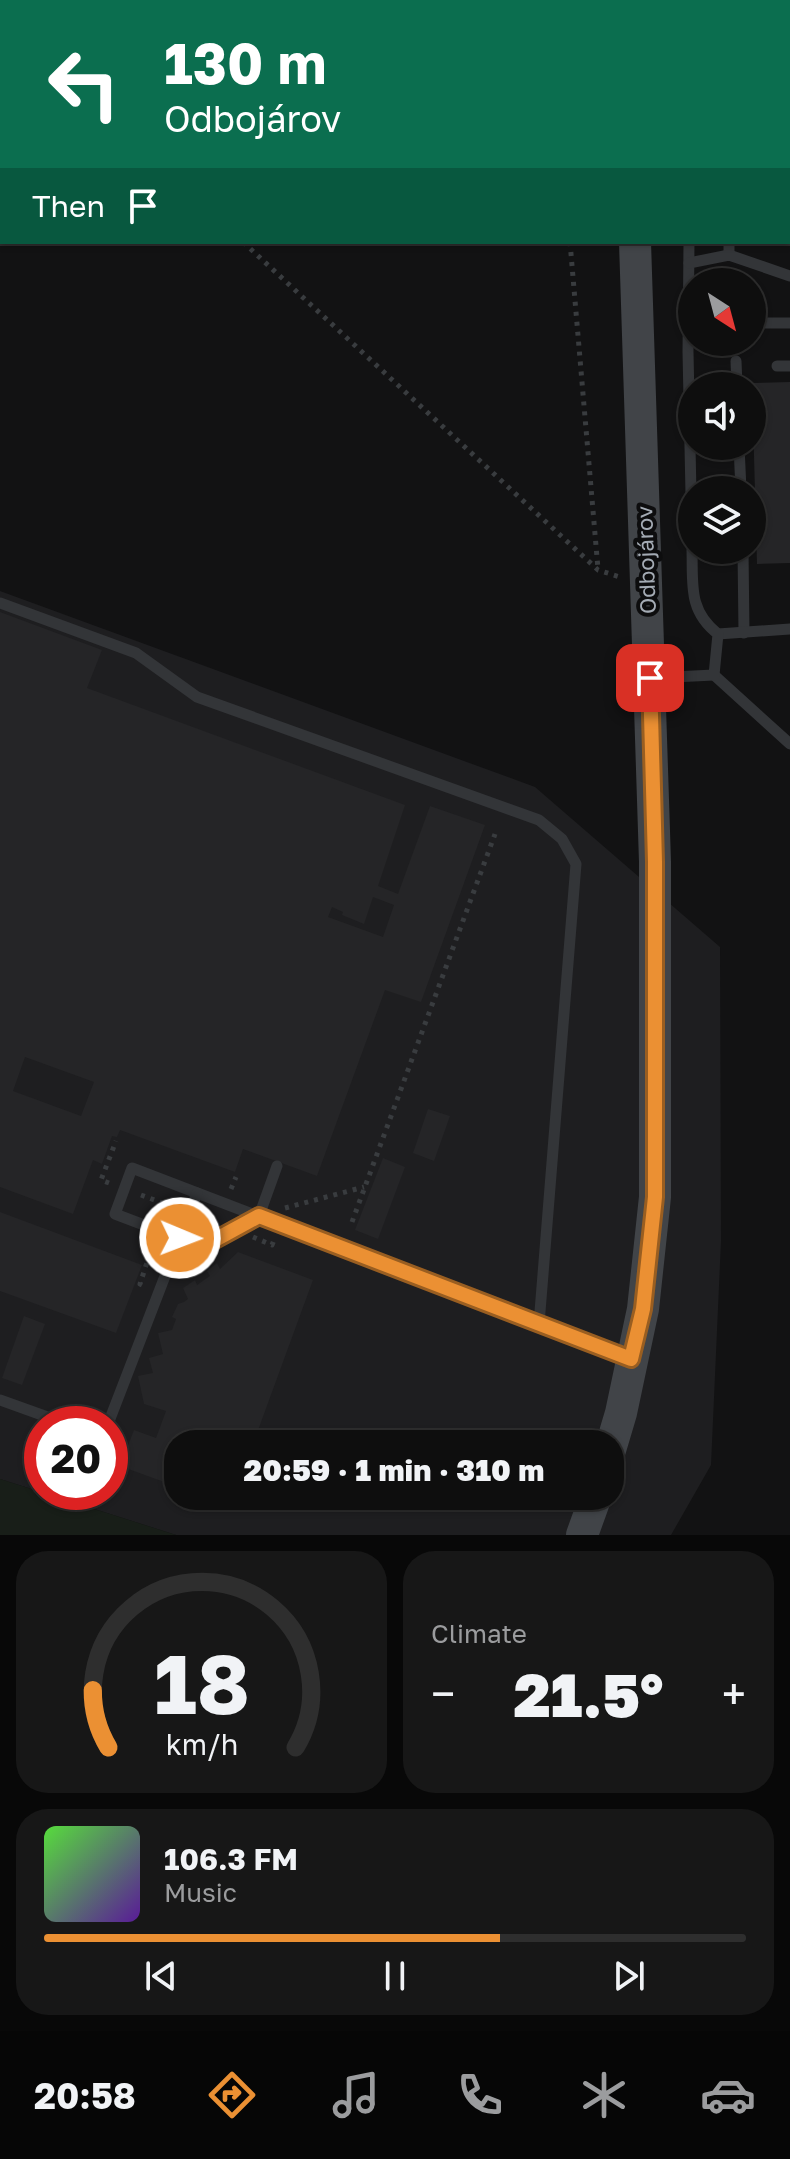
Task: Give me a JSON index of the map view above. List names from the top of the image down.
{
  "streets": {
    "main road": ["Odbojárov"]
  },
  "north": "bottom right",
  "page": {
    "turn": ["130 m", "Odbojárov"],
    "then": "Then",
    "limit": "20",
    "trip": "20:59 · 1 min · 310 m",
    "tile": "Climate",
    "heat": ["−", "21.5°", "+"],
    "song": ["106.3 FM", "Music"],
    "tabs": "20:58",
    "gauge": ["18", "km/h"]
  }
}
